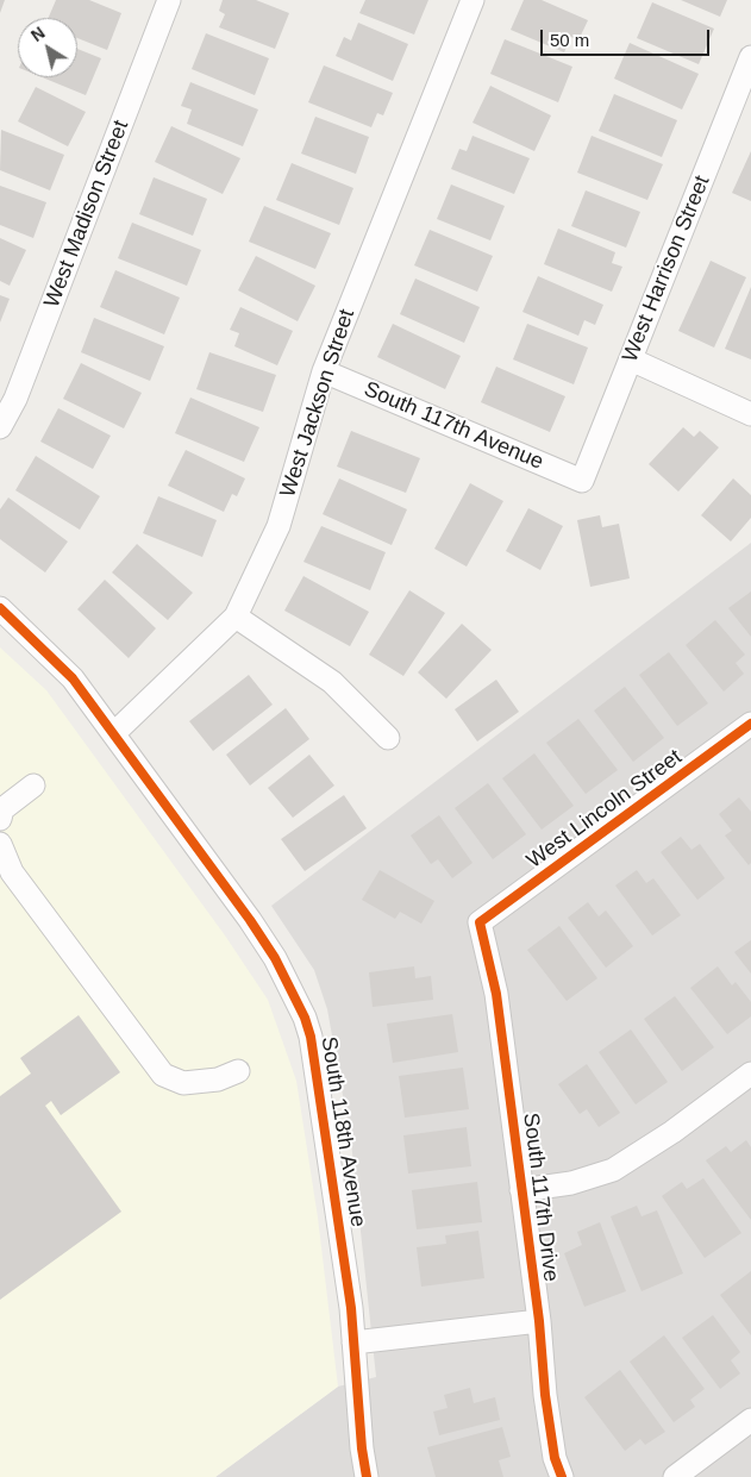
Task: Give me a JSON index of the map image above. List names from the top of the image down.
{
  "streets": {
    "street": [
      "West Madison Street",
      "West Harrison Street",
      "West Jackson Street",
      "South 117th Avenue",
      "West Lincoln Street",
      "South 118th Avenue",
      "South 117th Drive"
    ]
  },
  "crossings": [
    ["West Harrison Street", "South 117th Avenue"],
    ["West Jackson Street", "South 117th Avenue"],
    ["West Jackson Street", "South 118th Avenue"],
    ["West Lincoln Street", "South 117th Drive"]
  ],
  "scale_bar": "50 m",
  "north": "top left"
}
